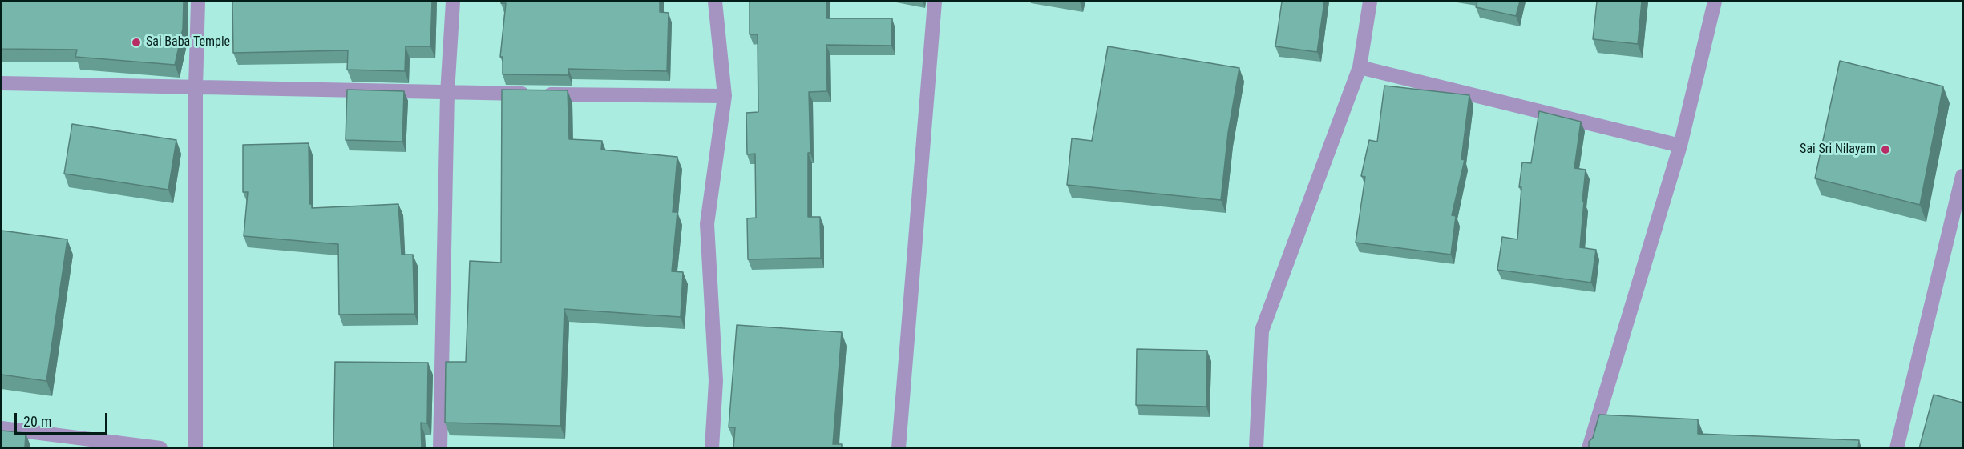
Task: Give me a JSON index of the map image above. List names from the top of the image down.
{
  "places": ["Sai Baba Temple", "Sai Sri Nilayam"],
  "scale_bar": "20 m"
}
